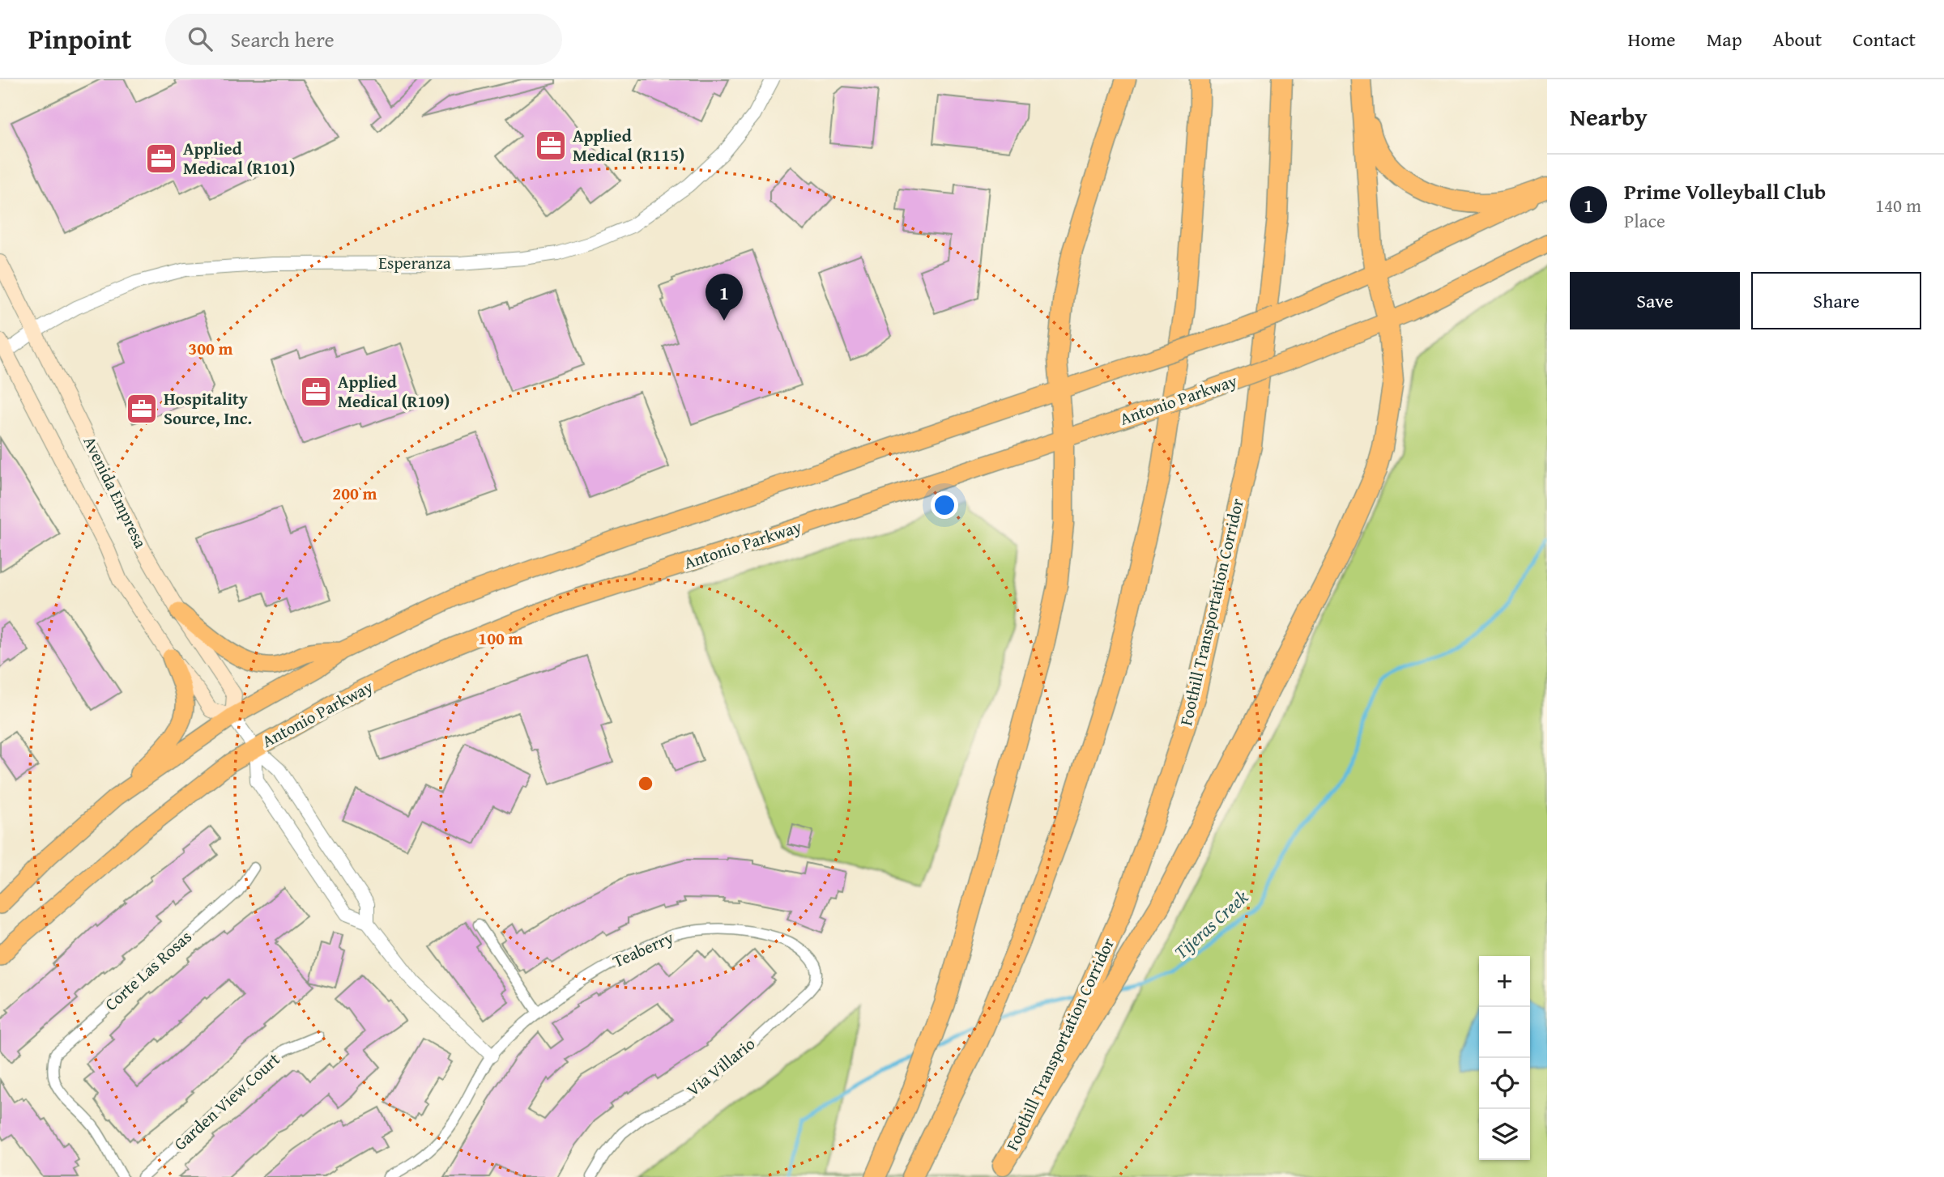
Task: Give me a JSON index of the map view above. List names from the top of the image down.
{
  "streets": {
    "highway": ["Foothill Transportation Corridor"],
    "main road": ["Antonio Parkway", "Avenida Empresa"],
    "street": [
      "Esperanza",
      "Teaberry",
      "Corte Las Rosas",
      "Via Villario",
      "Garden View Court"
    ]
  },
  "crossings": [
    ["Esperanza", "Avenida Empresa"],
    ["Teaberry", "Via Villario"]
  ],
  "water": ["Tijeras Creek"],
  "places": {
    "office": [
      "Applied Medical (R115)",
      "Applied Medical (R101)",
      "Applied Medical (R109)",
      "Hospitality Source, Inc."
    ]
  },
  "page": {
    "header": "Pinpoint",
    "search": "Search here",
    "nav": [
      "Home",
      "Map",
      "About",
      "Contact"
    ],
    "heading": "Nearby",
    "list": [
      {
        "mark": "1",
        "name": "Prime Volleyball Club",
        "note": "Place",
        "value": "140 m"
      }
    ],
    "buttons": ["Save", "Share"],
    "pins": "1",
    "map_buttons": ["+", "−"]
  },
  "rings": ["300 m", "200 m", "100 m"]
}
